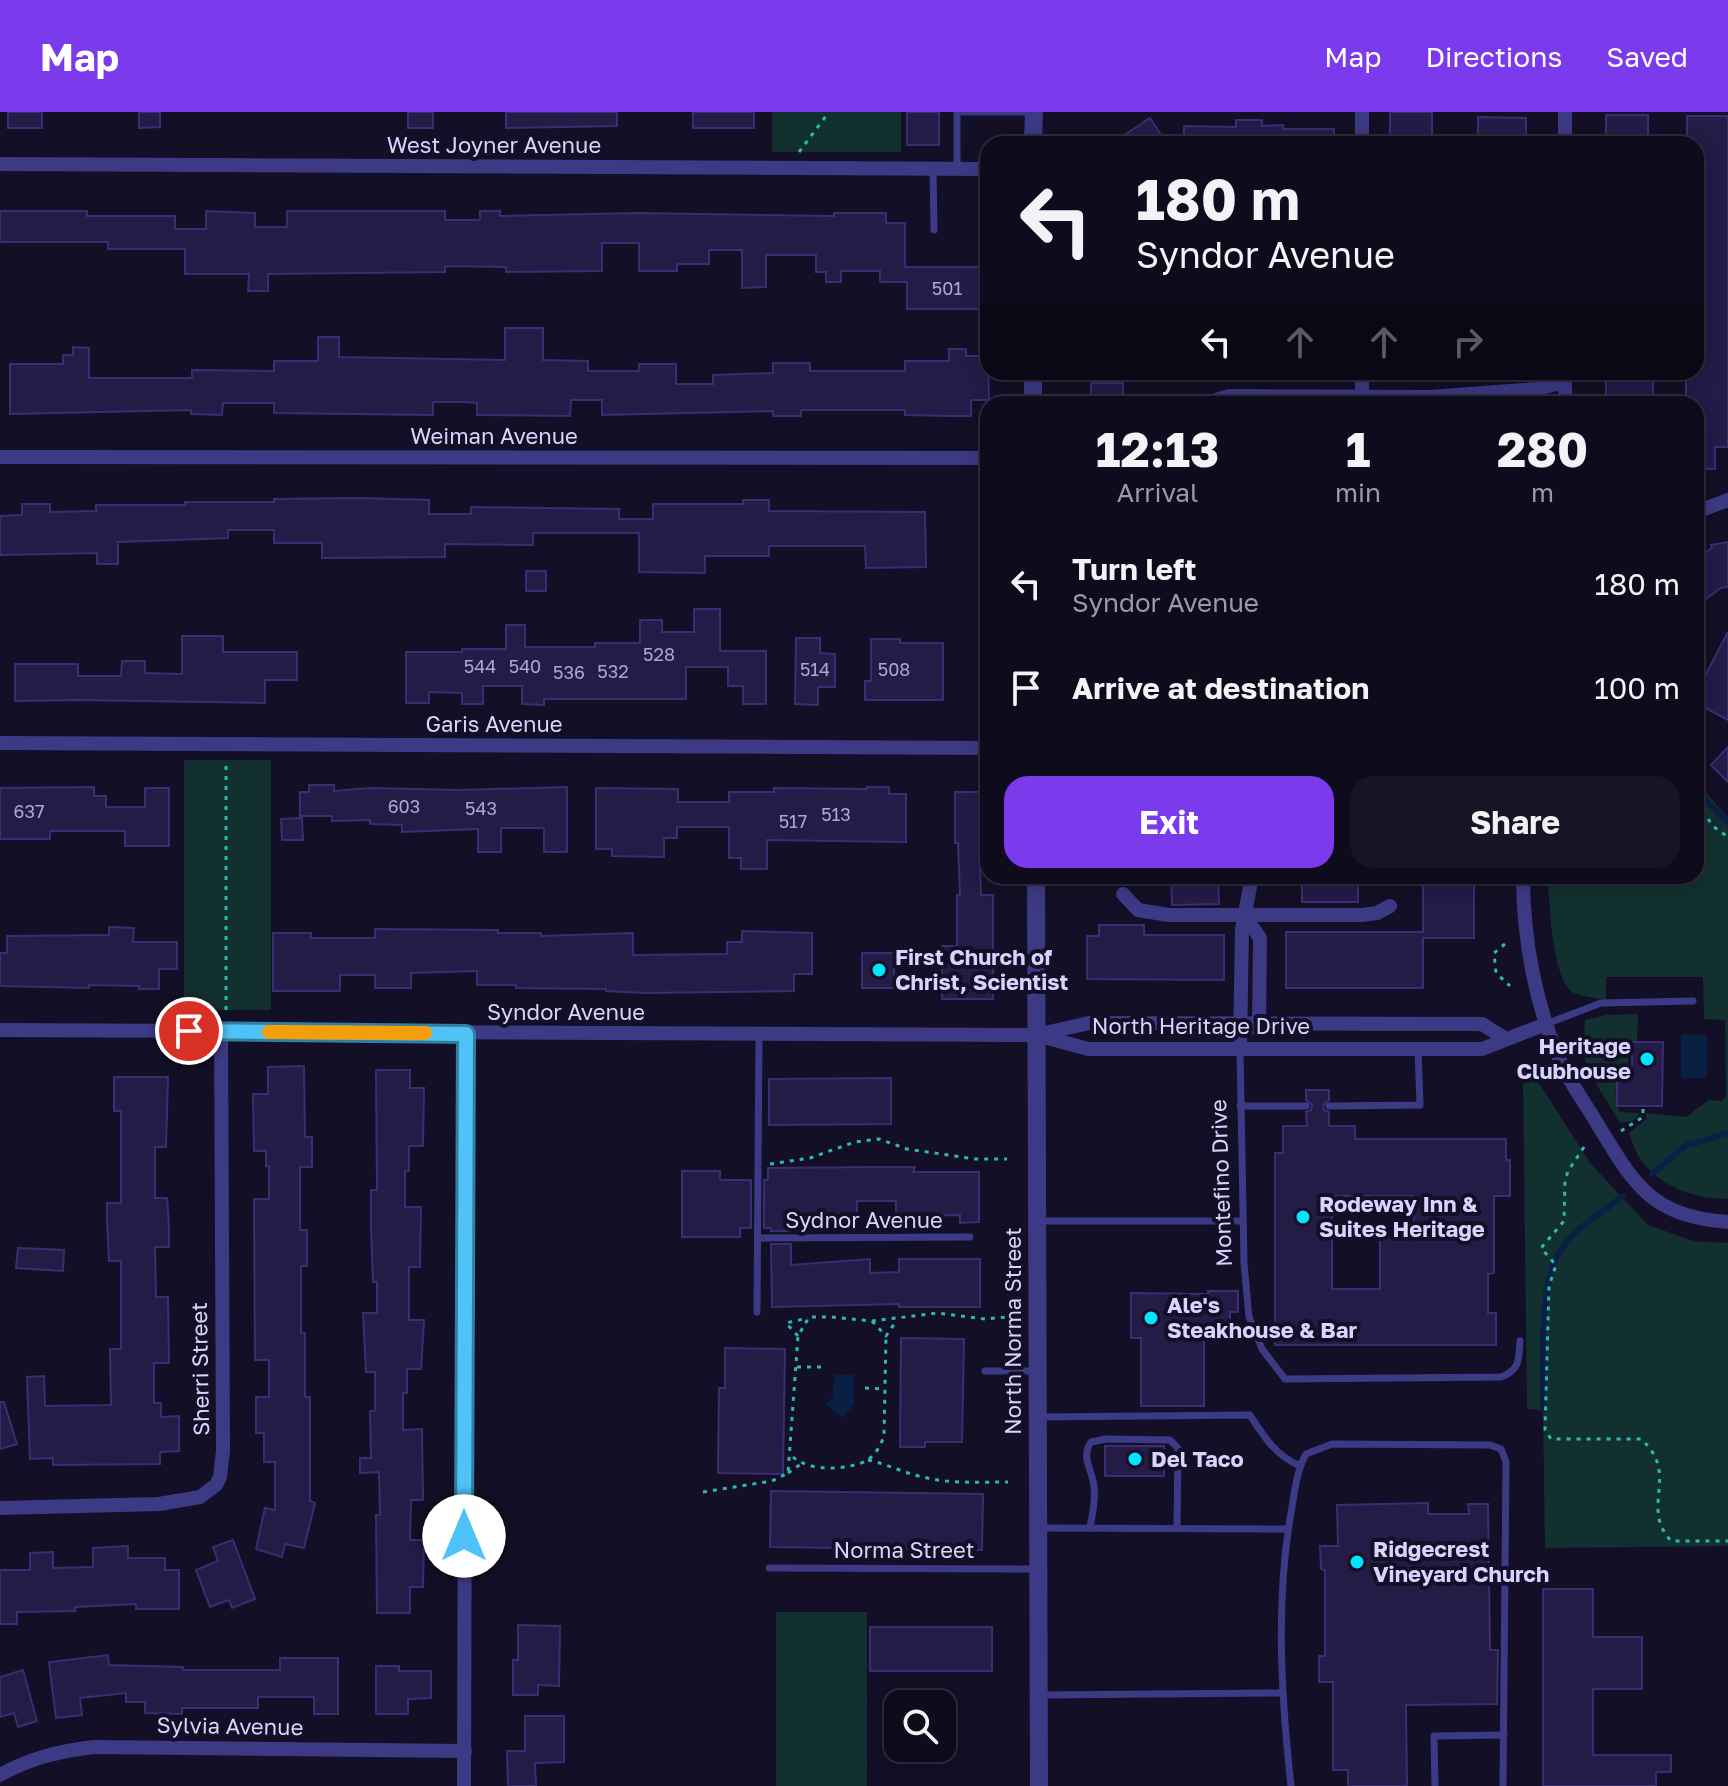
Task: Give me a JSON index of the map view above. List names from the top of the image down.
{
  "streets": {
    "street": [
      "West Joyner Avenue",
      "Weiman Avenue",
      "Garis Avenue",
      "Syndor Avenue",
      "North Heritage Drive",
      "Montefino Drive",
      "North Norma Street",
      "Sherri Street",
      "Sylvia Avenue"
    ],
    "lane": ["Sydnor Avenue", "Norma Street"]
  },
  "crossings": [
    ["Syndor Avenue", "North Heritage Drive"],
    ["Syndor Avenue", "Sydnor Avenue"],
    ["Syndor Avenue", "North Norma Street"],
    ["Syndor Avenue", "Sherri Street"],
    ["North Heritage Drive", "Montefino Drive"],
    ["North Heritage Drive", "North Norma Street"],
    ["North Norma Street", "Norma Street"]
  ],
  "places": [
    "First Church of Christ, Scientist",
    "Heritage Clubhouse",
    "Rodeway Inn & Suites Heritage",
    "Ale's Steakhouse & Bar",
    "Del Taco",
    "Ridgecrest Vineyard Church"
  ],
  "house_numbers": [
    "501",
    "528",
    "544",
    "540",
    "514",
    "508",
    "532",
    "536",
    "603",
    "543",
    "637",
    "513",
    "517"
  ],
  "page": {
    "header": "Map",
    "nav": ["Map", "Directions", "Saved"],
    "turn": ["180 m", "Syndor Avenue"],
    "eta": [
      "12:13",
      "Arrival",
      "1",
      "min",
      "280",
      "m"
    ],
    "list": [
      {
        "name": "Turn left",
        "note": "Syndor Avenue",
        "value": "180 m"
      },
      {
        "name": "Arrive at destination",
        "value": "100 m"
      }
    ],
    "buttons": ["Exit", "Share"]
  }
}
